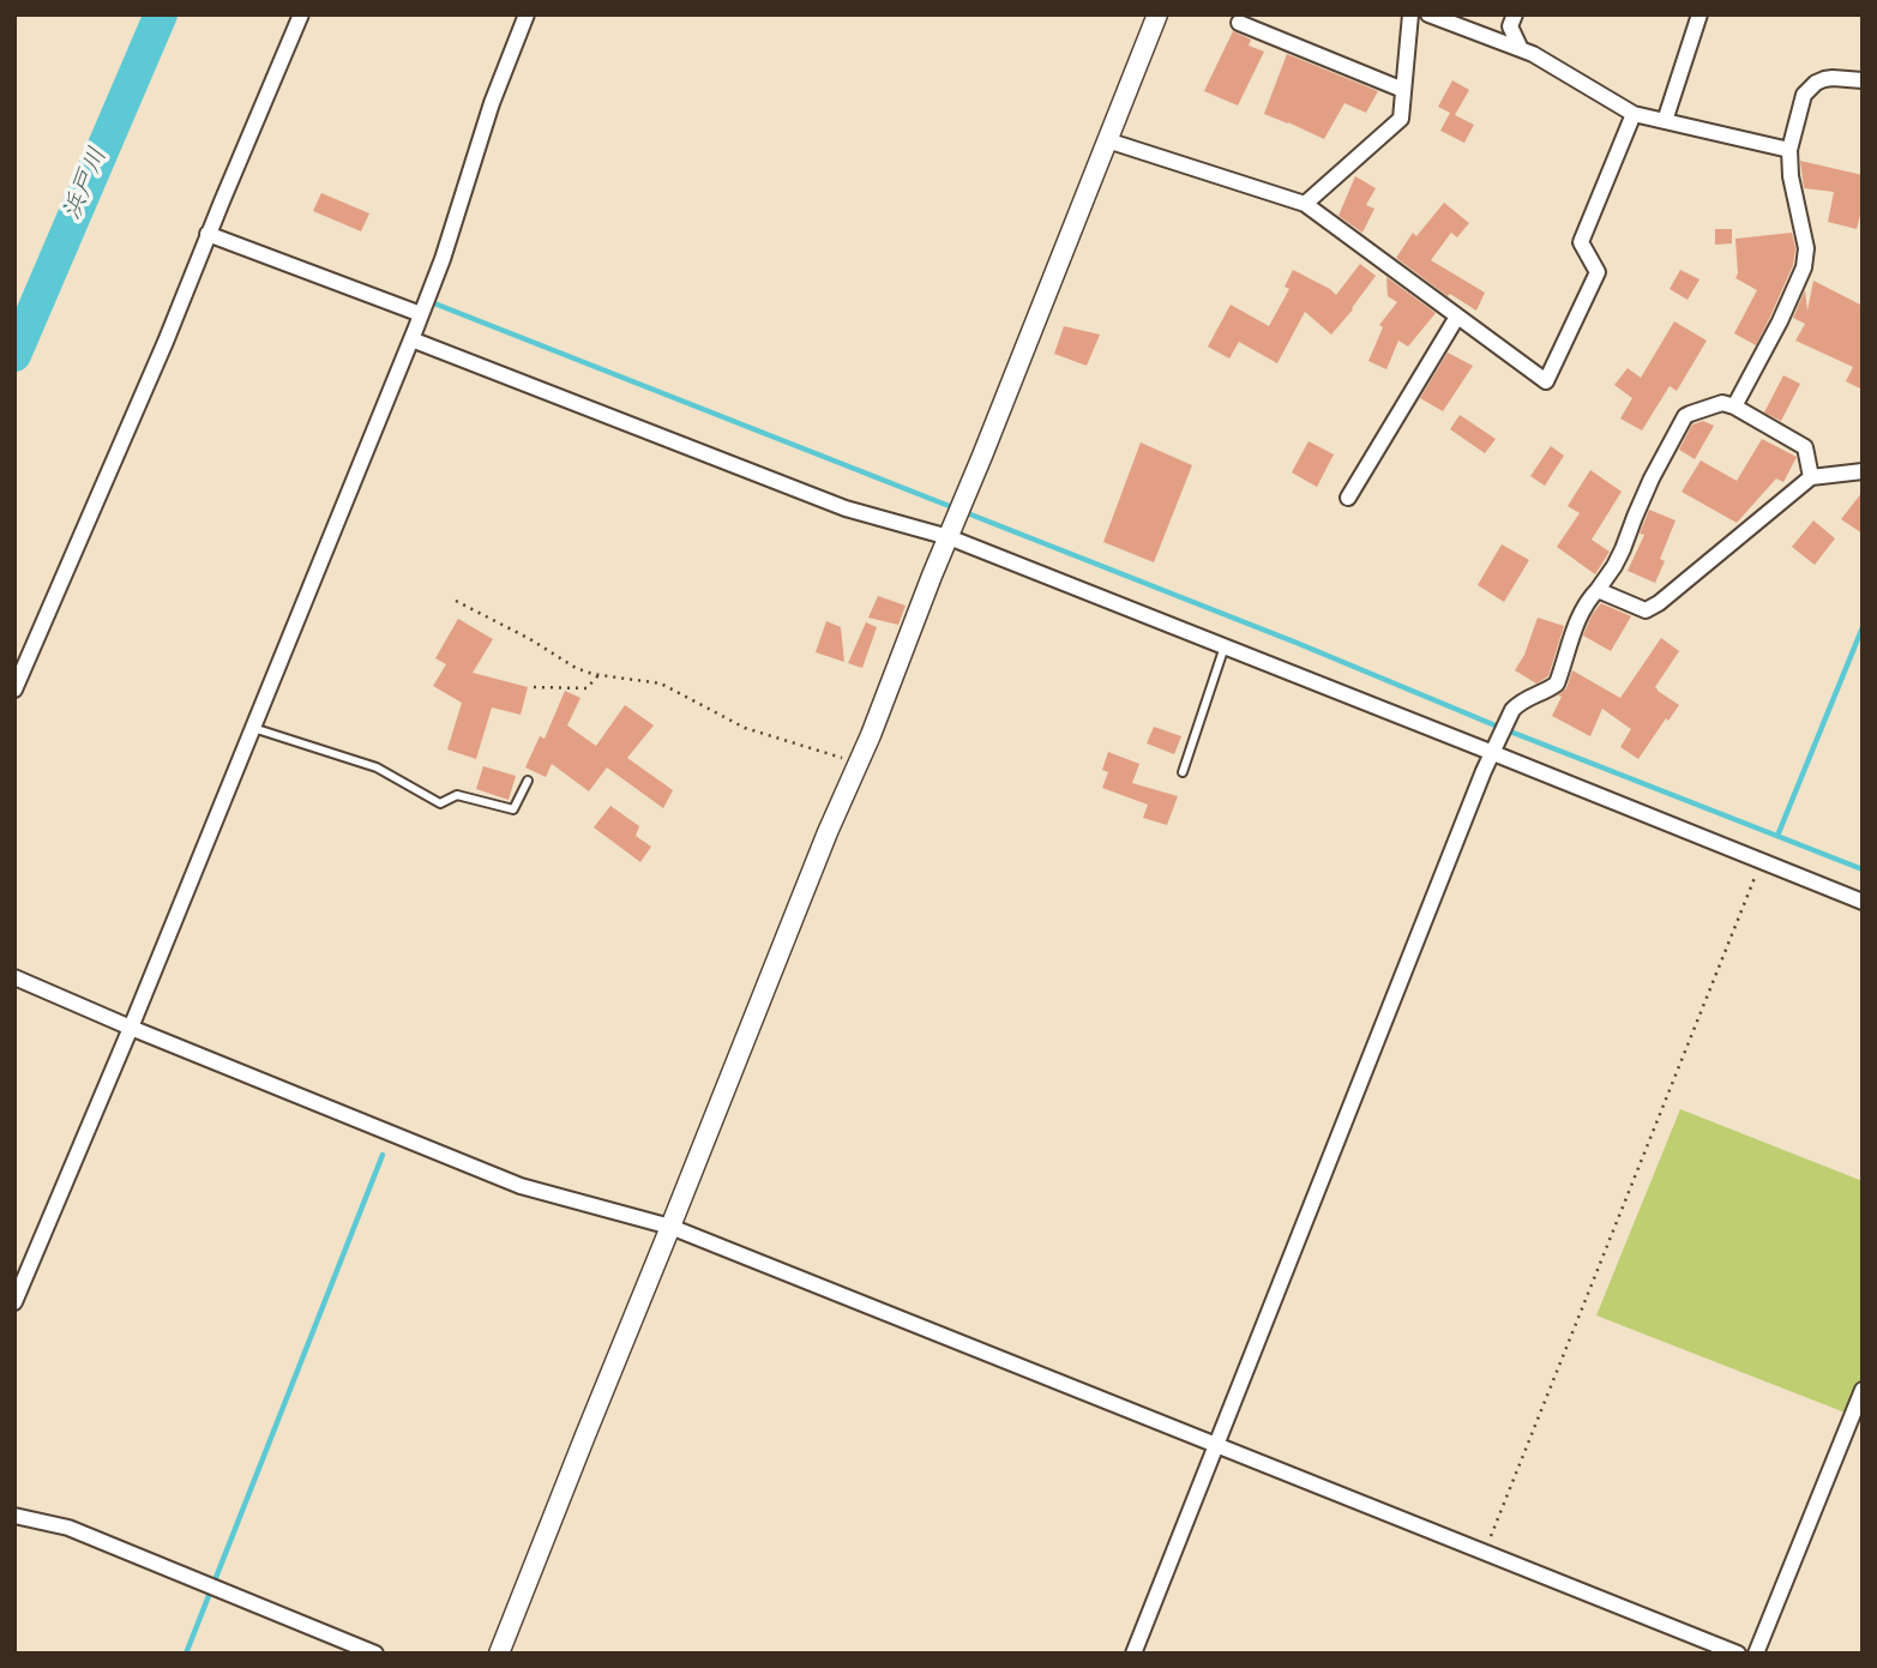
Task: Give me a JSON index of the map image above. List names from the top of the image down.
{
  "water": ["浜戸川"]
}
